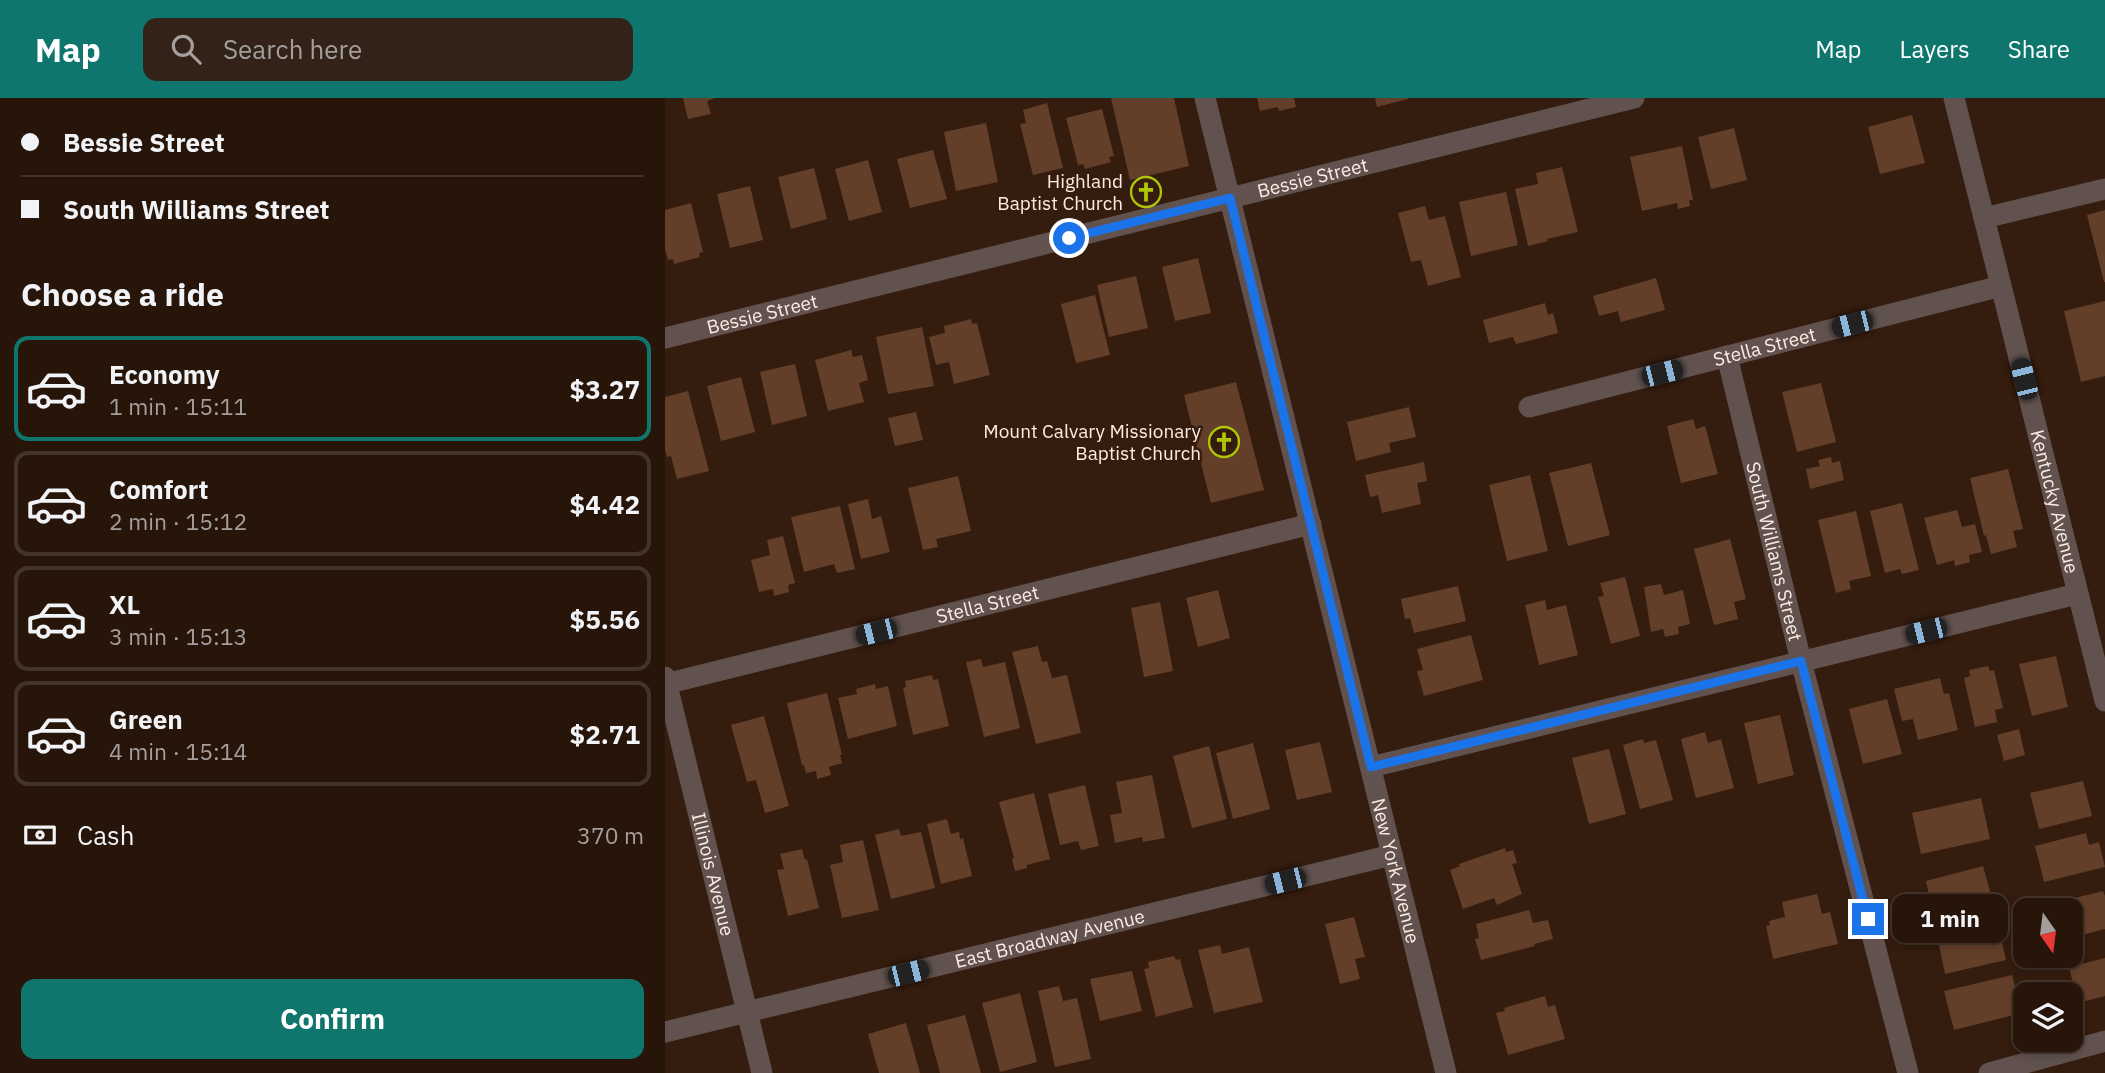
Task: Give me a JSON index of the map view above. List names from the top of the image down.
{
  "streets": {
    "street": [
      "Bessie Street",
      "Stella Street",
      "Kentucky Avenue",
      "South Williams Street",
      "New York Avenue",
      "Illinois Avenue",
      "East Broadway Avenue"
    ]
  },
  "crossings": [
    ["Bessie Street", "New York Avenue"],
    ["Stella Street", "Kentucky Avenue"],
    ["Stella Street", "South Williams Street"],
    ["Stella Street", "New York Avenue"],
    ["Stella Street", "Illinois Avenue"],
    ["New York Avenue", "East Broadway Avenue"],
    ["Illinois Avenue", "East Broadway Avenue"]
  ],
  "places": {
    "church": ["Highland Baptist Church", "Mount Calvary Missionary Baptist Church"]
  },
  "north": "bottom",
  "page": {
    "header": "Map",
    "search": "Search here",
    "nav": ["Map", "Layers", "Share"],
    "banner": ["Bessie Street", "South Williams Street"],
    "heading": "Choose a ride",
    "list": [
      {
        "name": "Economy",
        "note": "1 min · 15:11",
        "value": "$3.27"
      },
      {
        "name": "Comfort",
        "note": "2 min · 15:12",
        "value": "$4.42"
      },
      {
        "name": "XL",
        "note": "3 min · 15:13",
        "value": "$5.56"
      },
      {
        "name": "Green",
        "note": "4 min · 15:14",
        "value": "$2.71"
      }
    ],
    "pay": ["Cash", "370 m"],
    "bubble": "1 min",
    "buttons": "Confirm"
  }
}
